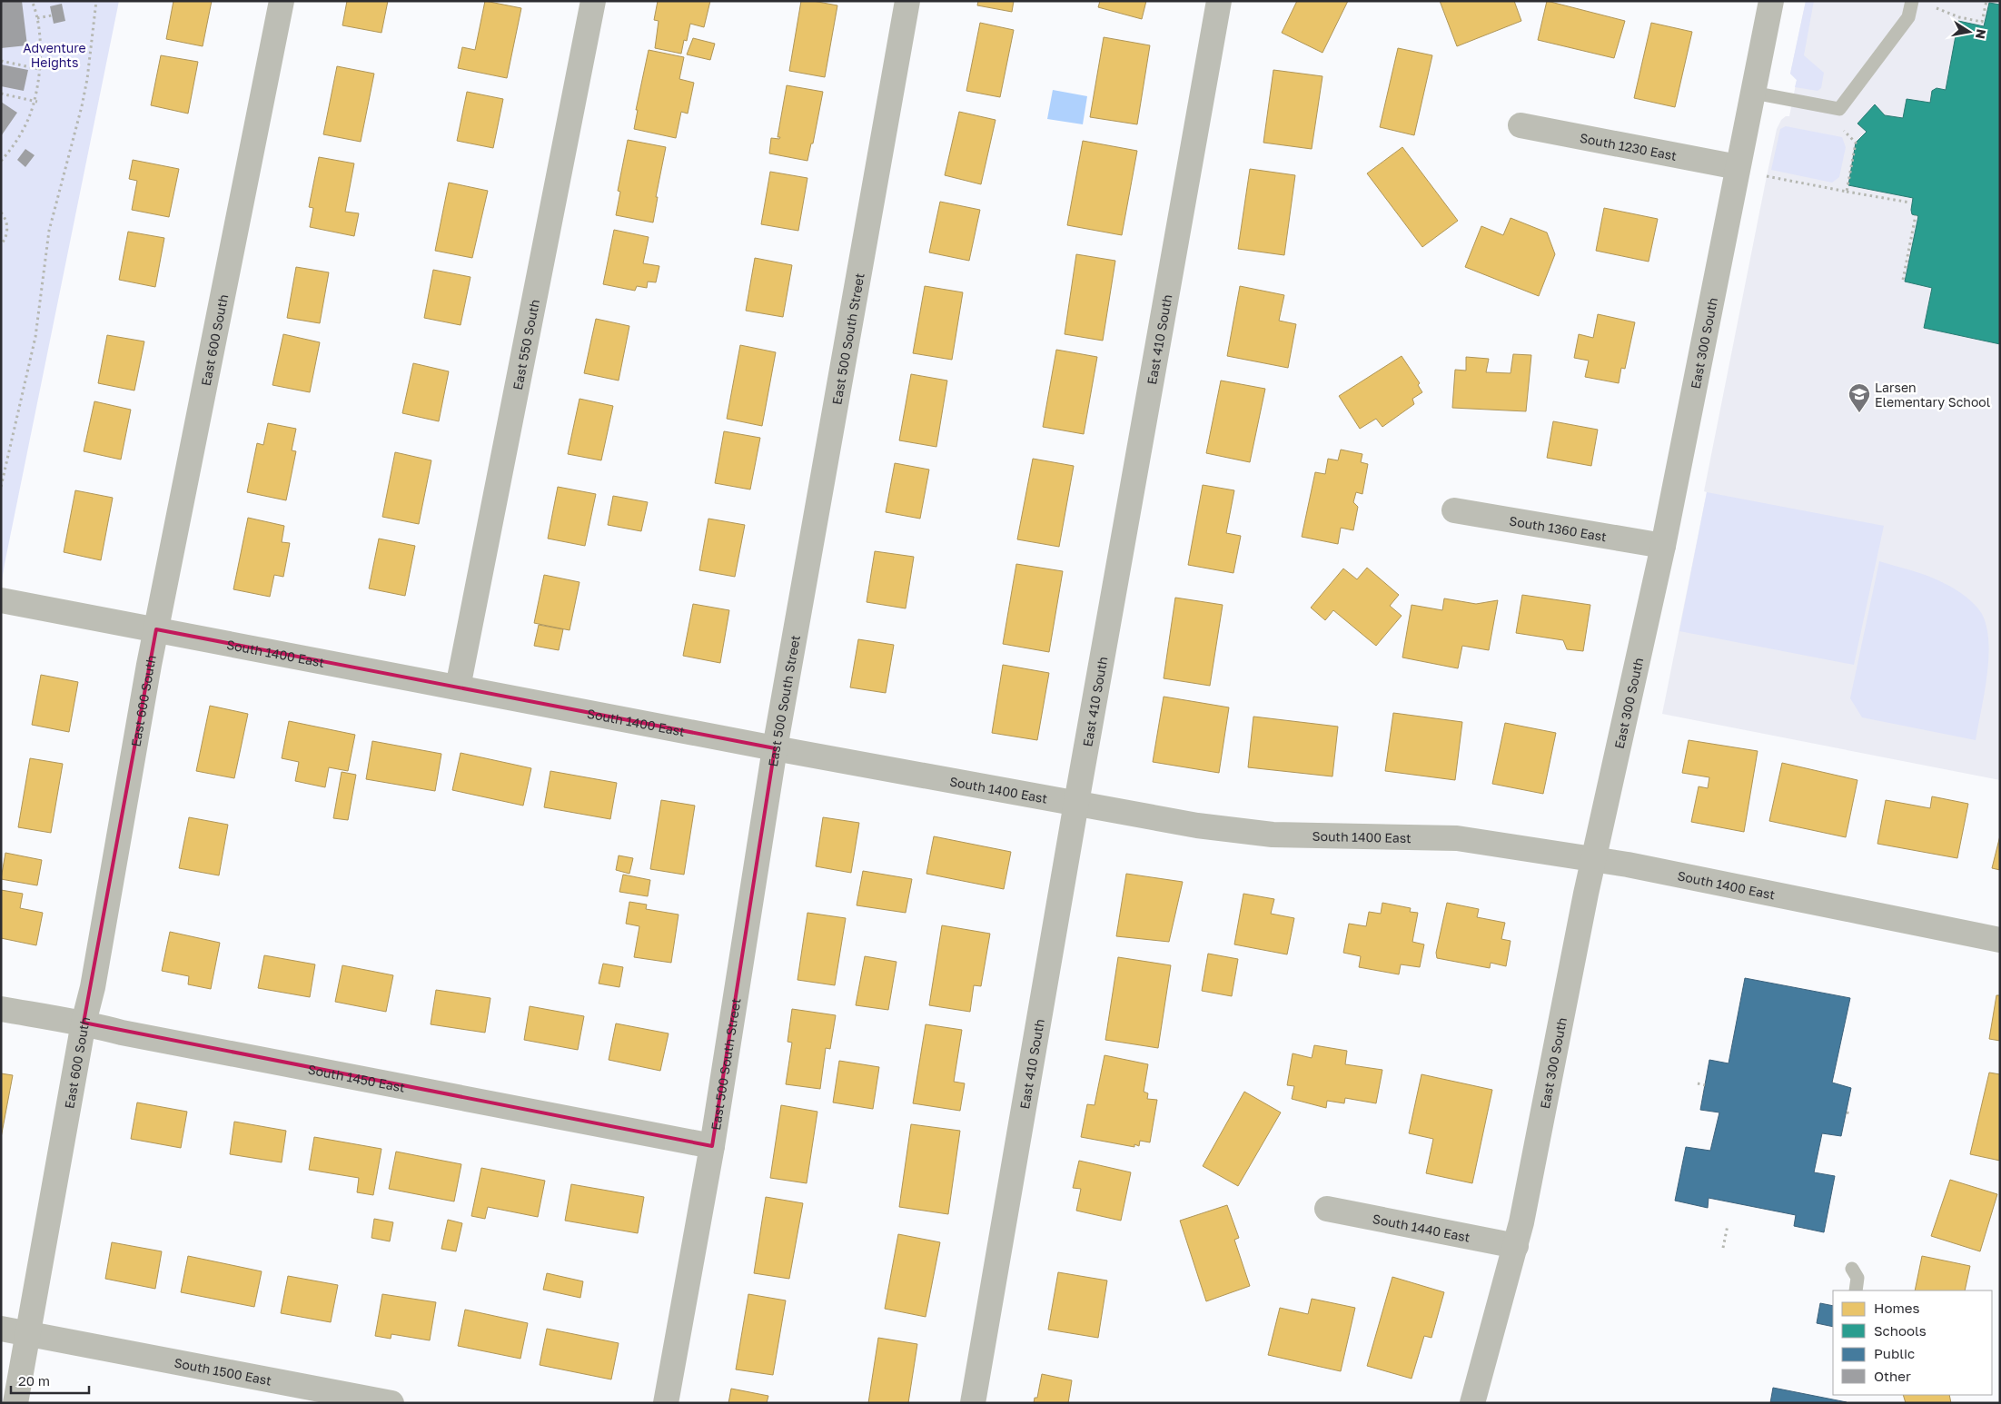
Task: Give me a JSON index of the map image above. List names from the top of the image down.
{
  "streets": {
    "street": [
      "South 1230 East",
      "East 600 South",
      "East 500 South Street",
      "East 410 South",
      "East 300 South",
      "East 550 South",
      "South 1360 East",
      "South 1400 East",
      "South 1450 East",
      "South 1440 East",
      "South 1500 East"
    ]
  },
  "crossings": [
    ["South 1230 East", "East 300 South"],
    ["East 600 South", "South 1400 East"],
    ["East 600 South", "South 1450 East"],
    ["East 600 South", "South 1500 East"],
    ["East 500 South Street", "South 1400 East"],
    ["East 500 South Street", "South 1450 East"],
    ["East 410 South", "South 1400 East"],
    ["East 300 South", "South 1360 East"],
    ["East 300 South", "South 1400 East"],
    ["East 300 South", "South 1440 East"],
    ["East 550 South", "South 1400 East"]
  ],
  "parks": ["Adventure Heights"],
  "places": {
    "school or university": ["Larsen Elementary School"]
  },
  "legend": [
    "Homes",
    "Schools",
    "Public",
    "Other"
  ],
  "scale_bar": "20 m",
  "north": "right"
}
